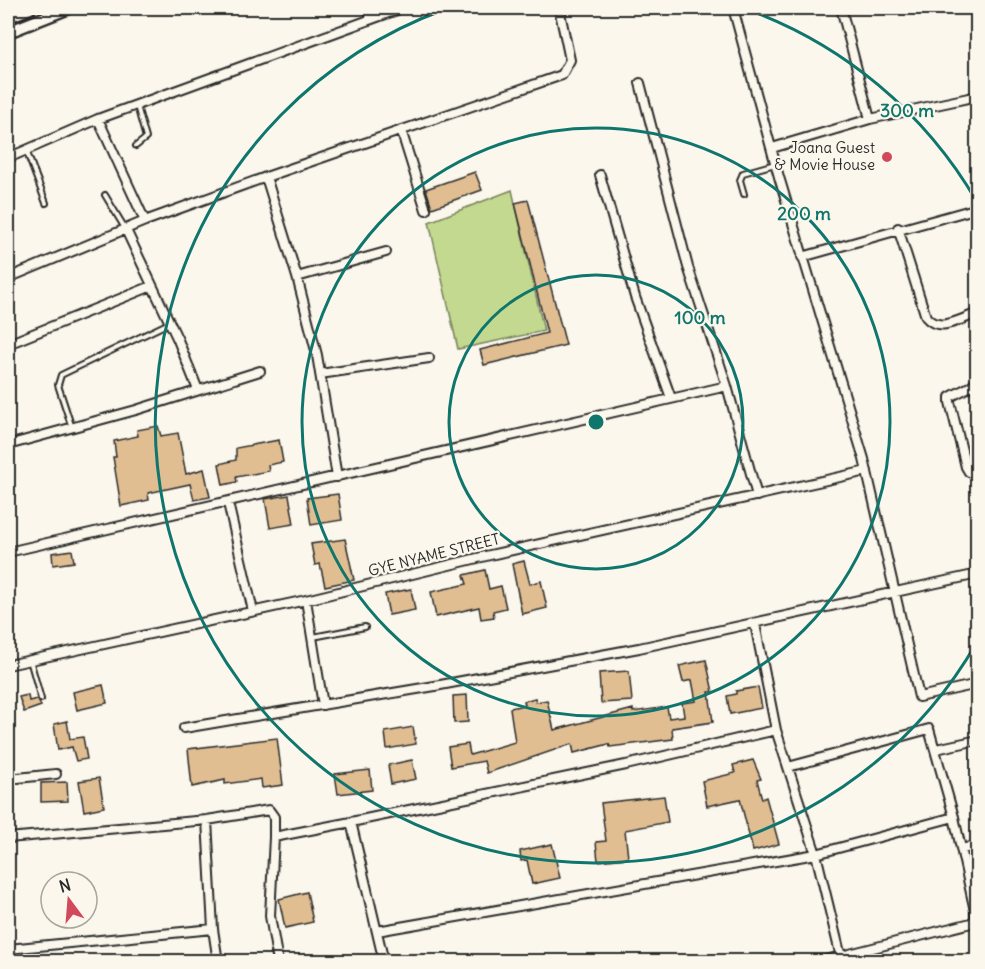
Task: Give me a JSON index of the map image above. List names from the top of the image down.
{
  "streets": {
    "street": ["GYE NYAME STREET"]
  },
  "places": ["Joana Guest & Movie House"],
  "north": "top",
  "rings": ["300 m", "200 m", "100 m"]
}
